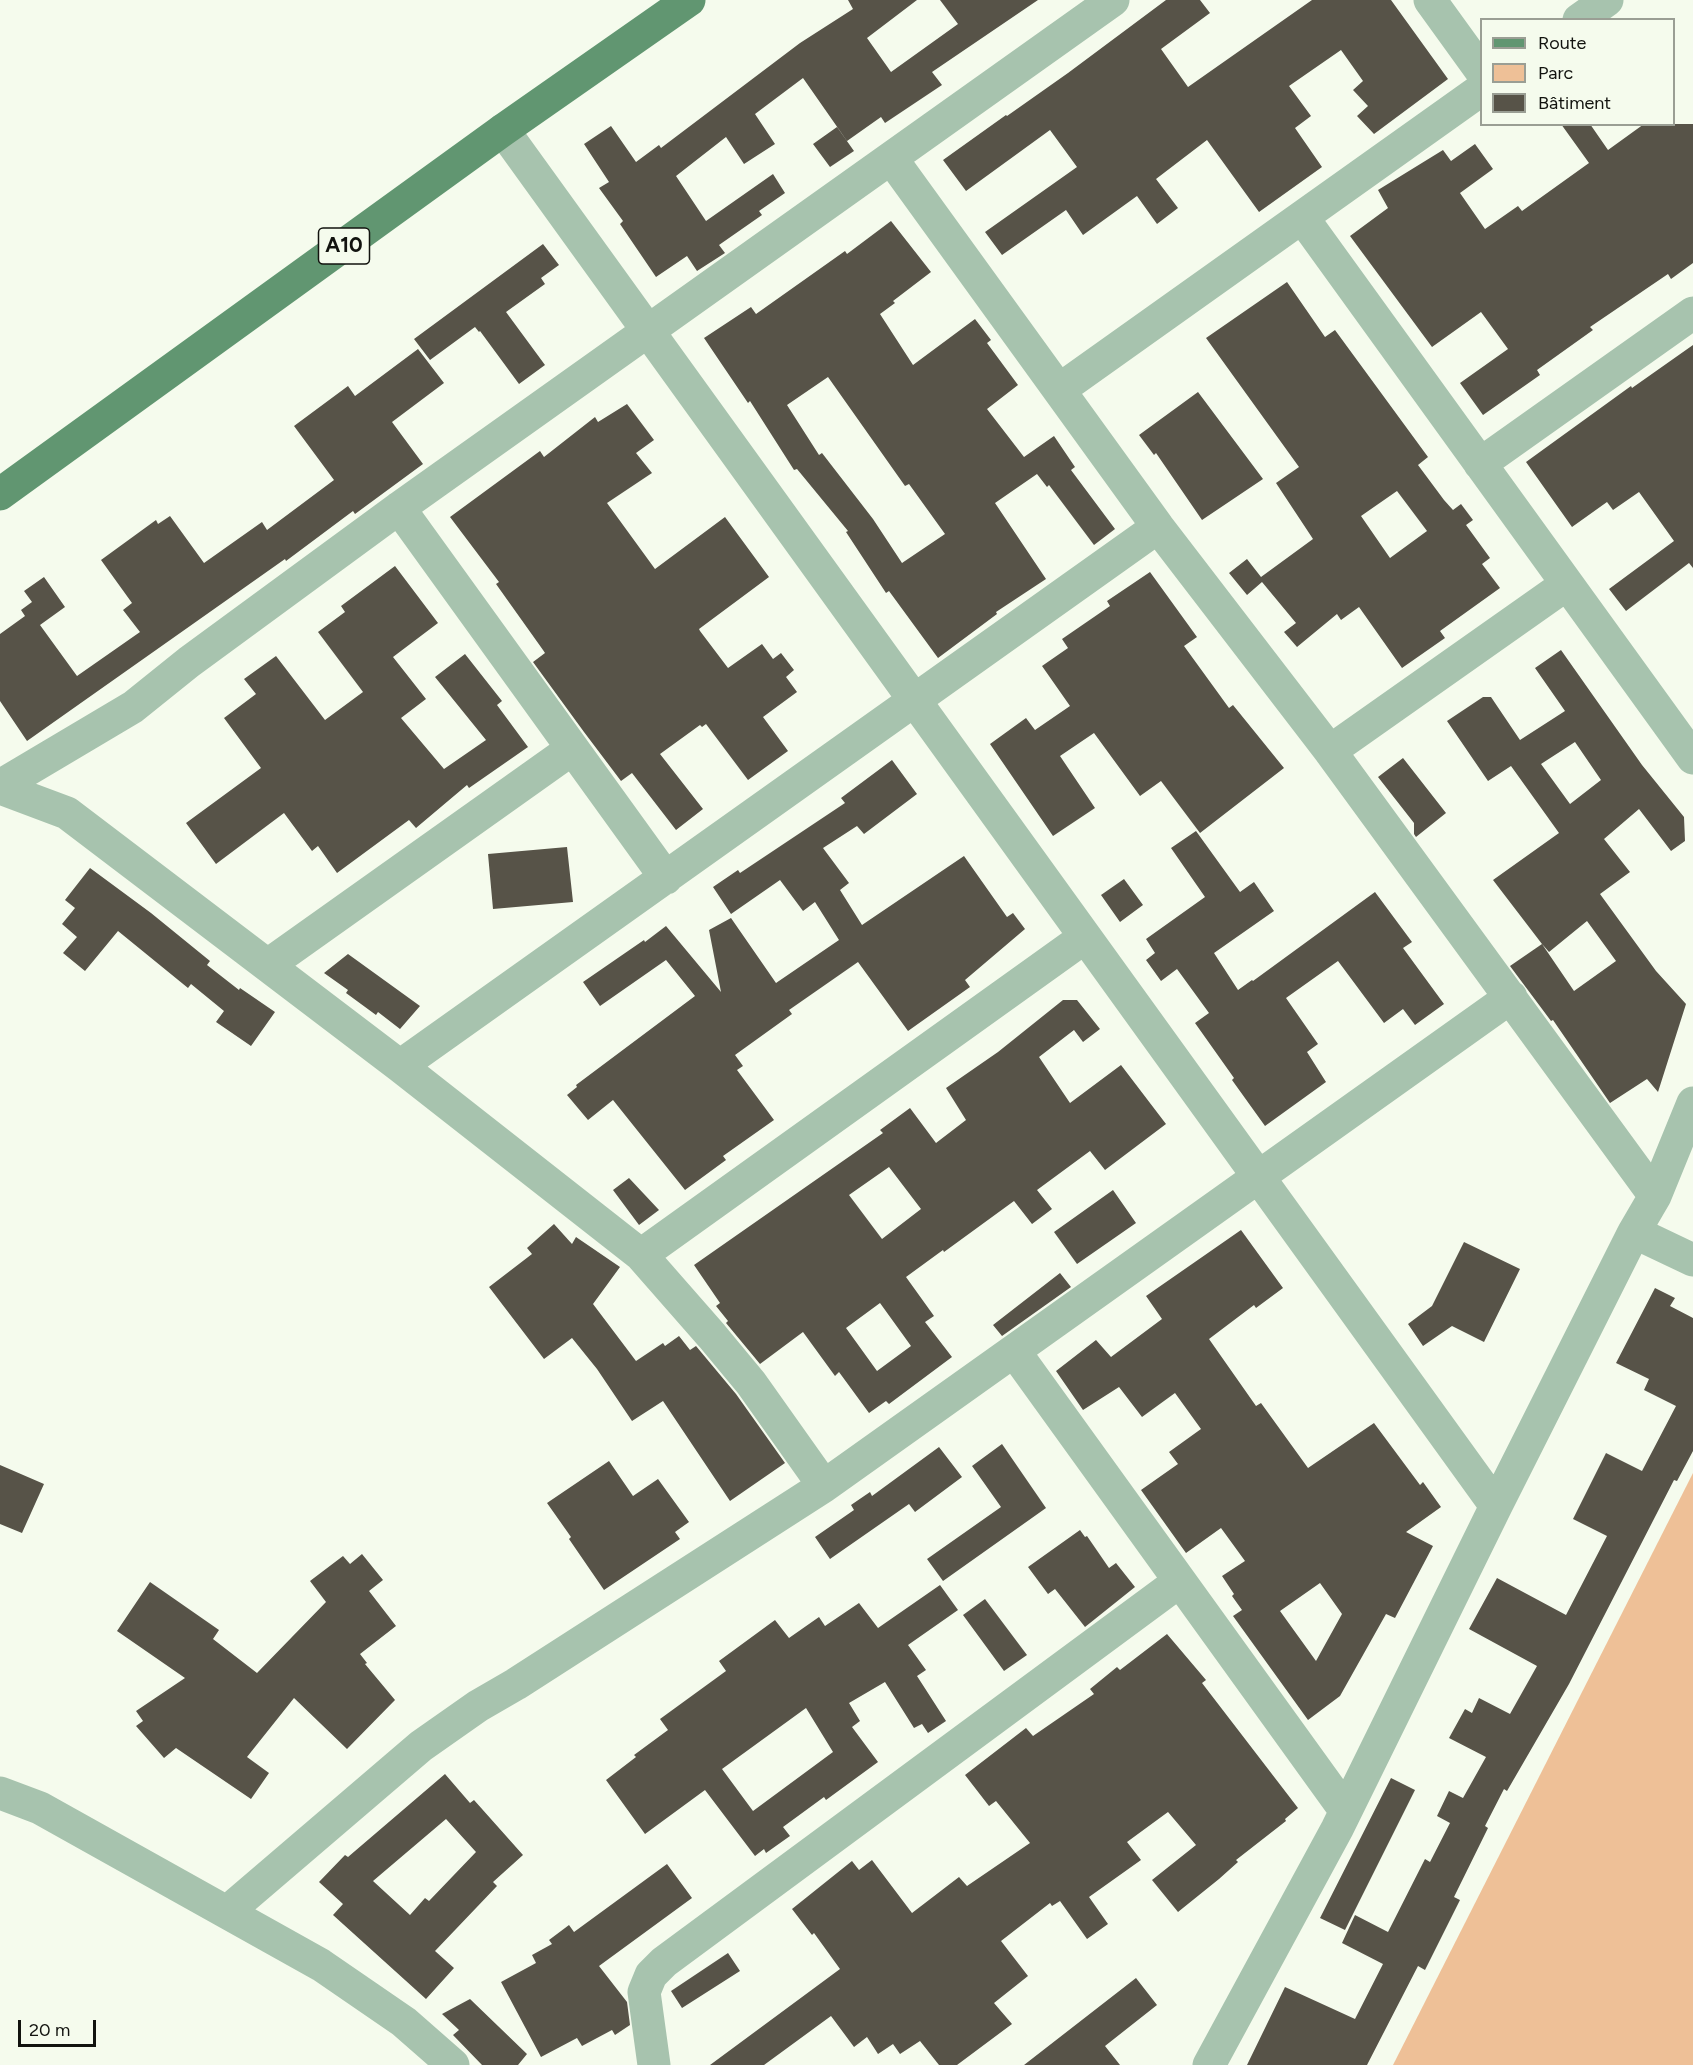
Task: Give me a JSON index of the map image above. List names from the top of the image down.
{
  "streets": {
    "main road": ["A10"]
  },
  "legend": ["Route", "Parc", "Bâtiment"],
  "scale_bar": "20 m"
}
